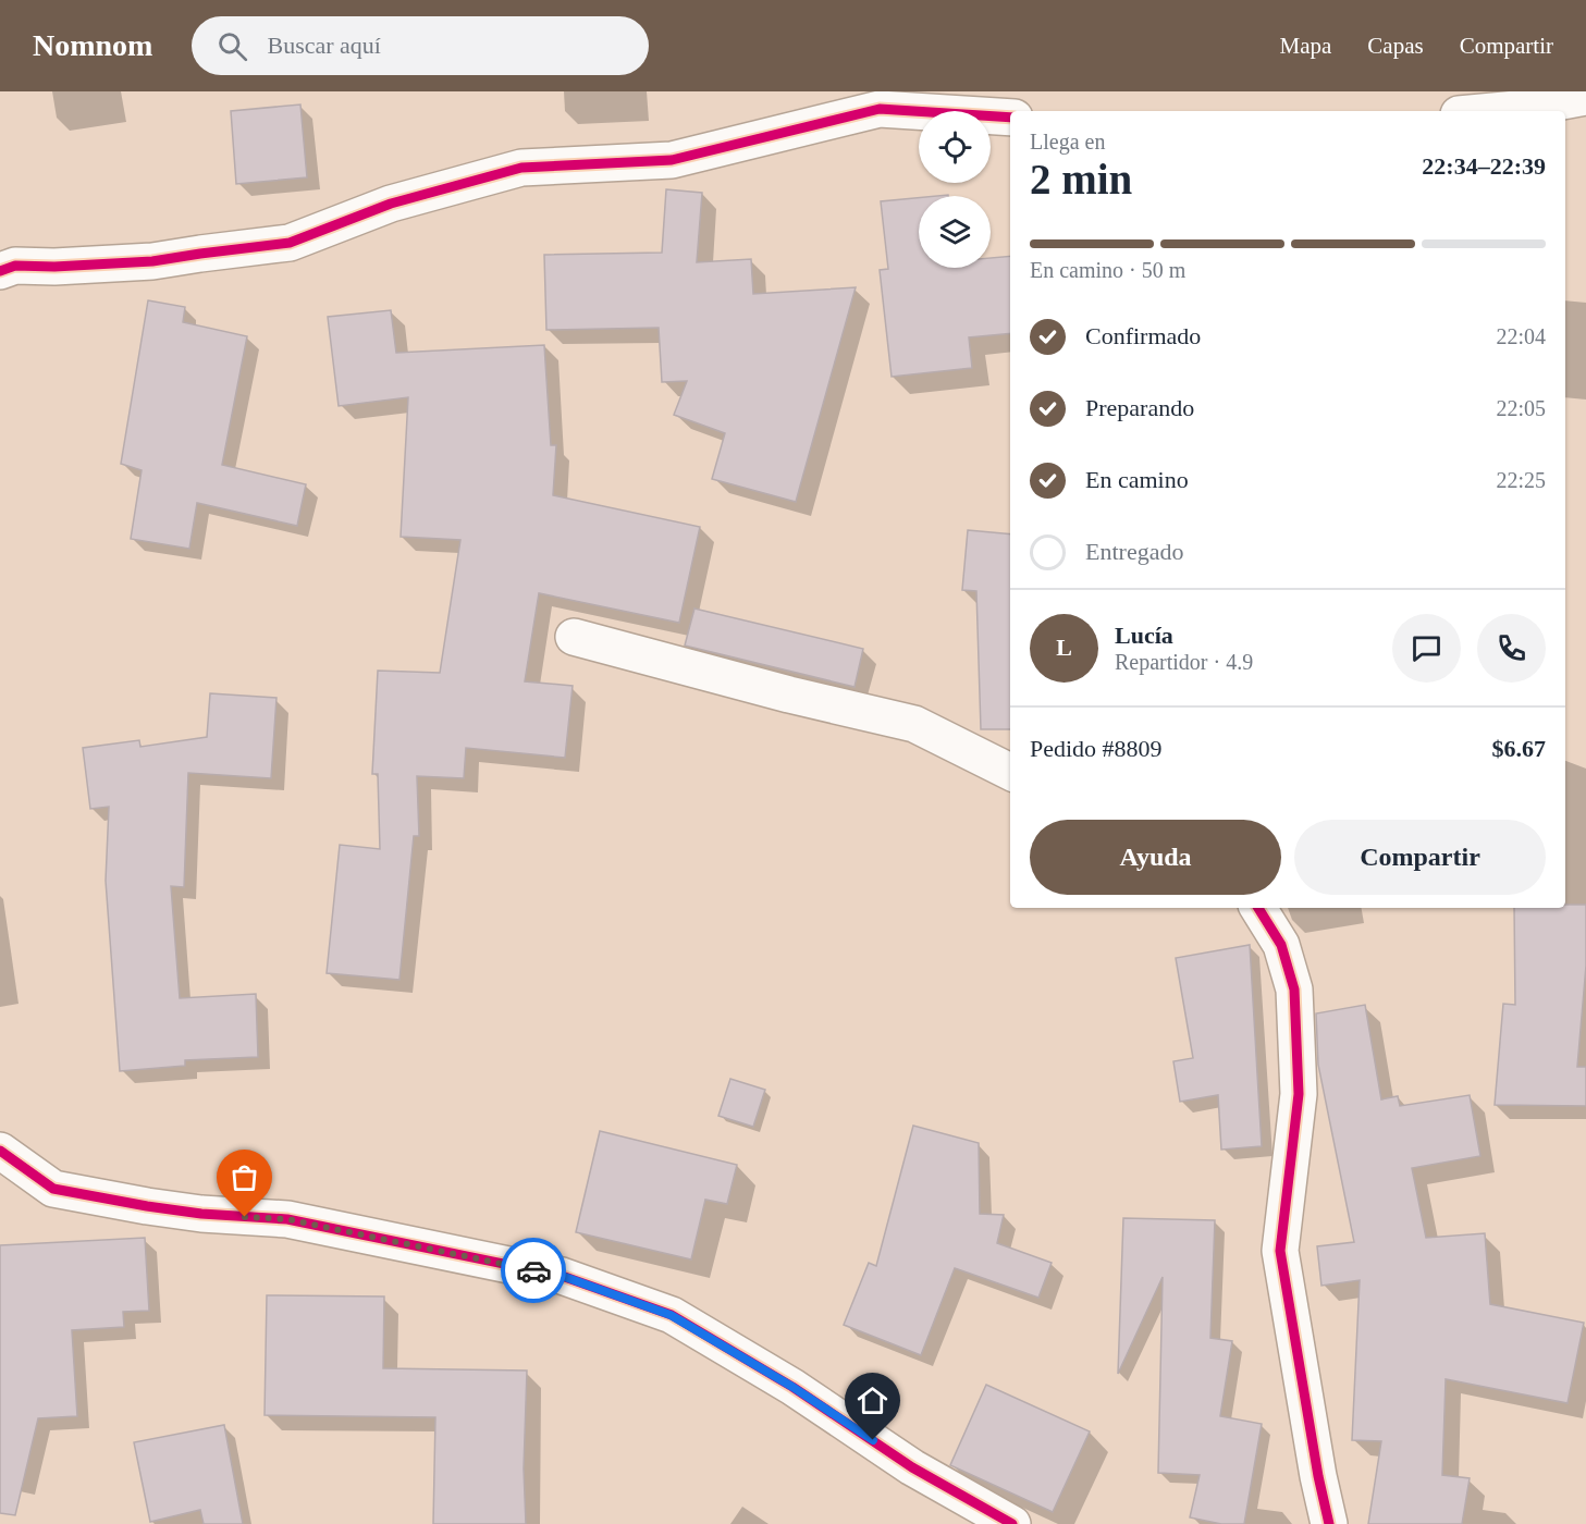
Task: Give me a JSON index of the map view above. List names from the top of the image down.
{
  "page": {
    "header": "Nomnom",
    "search": "Buscar aquí",
    "nav": ["Mapa", "Capas", "Compartir"],
    "heading": ["2 min", "Llega en", "22:34–22:39"],
    "panel": [
      "Lucía",
      "Repartidor · 4.9",
      "Pedido #8809",
      "$6.67"
    ],
    "bar": "En camino · 50 m",
    "list": [
      ["Confirmado", "22:04"],
      ["Preparando", "22:05"],
      ["En camino", "22:25"],
      "Entregado"
    ],
    "round": "L",
    "buttons": ["Ayuda", "Compartir"]
  }
}
